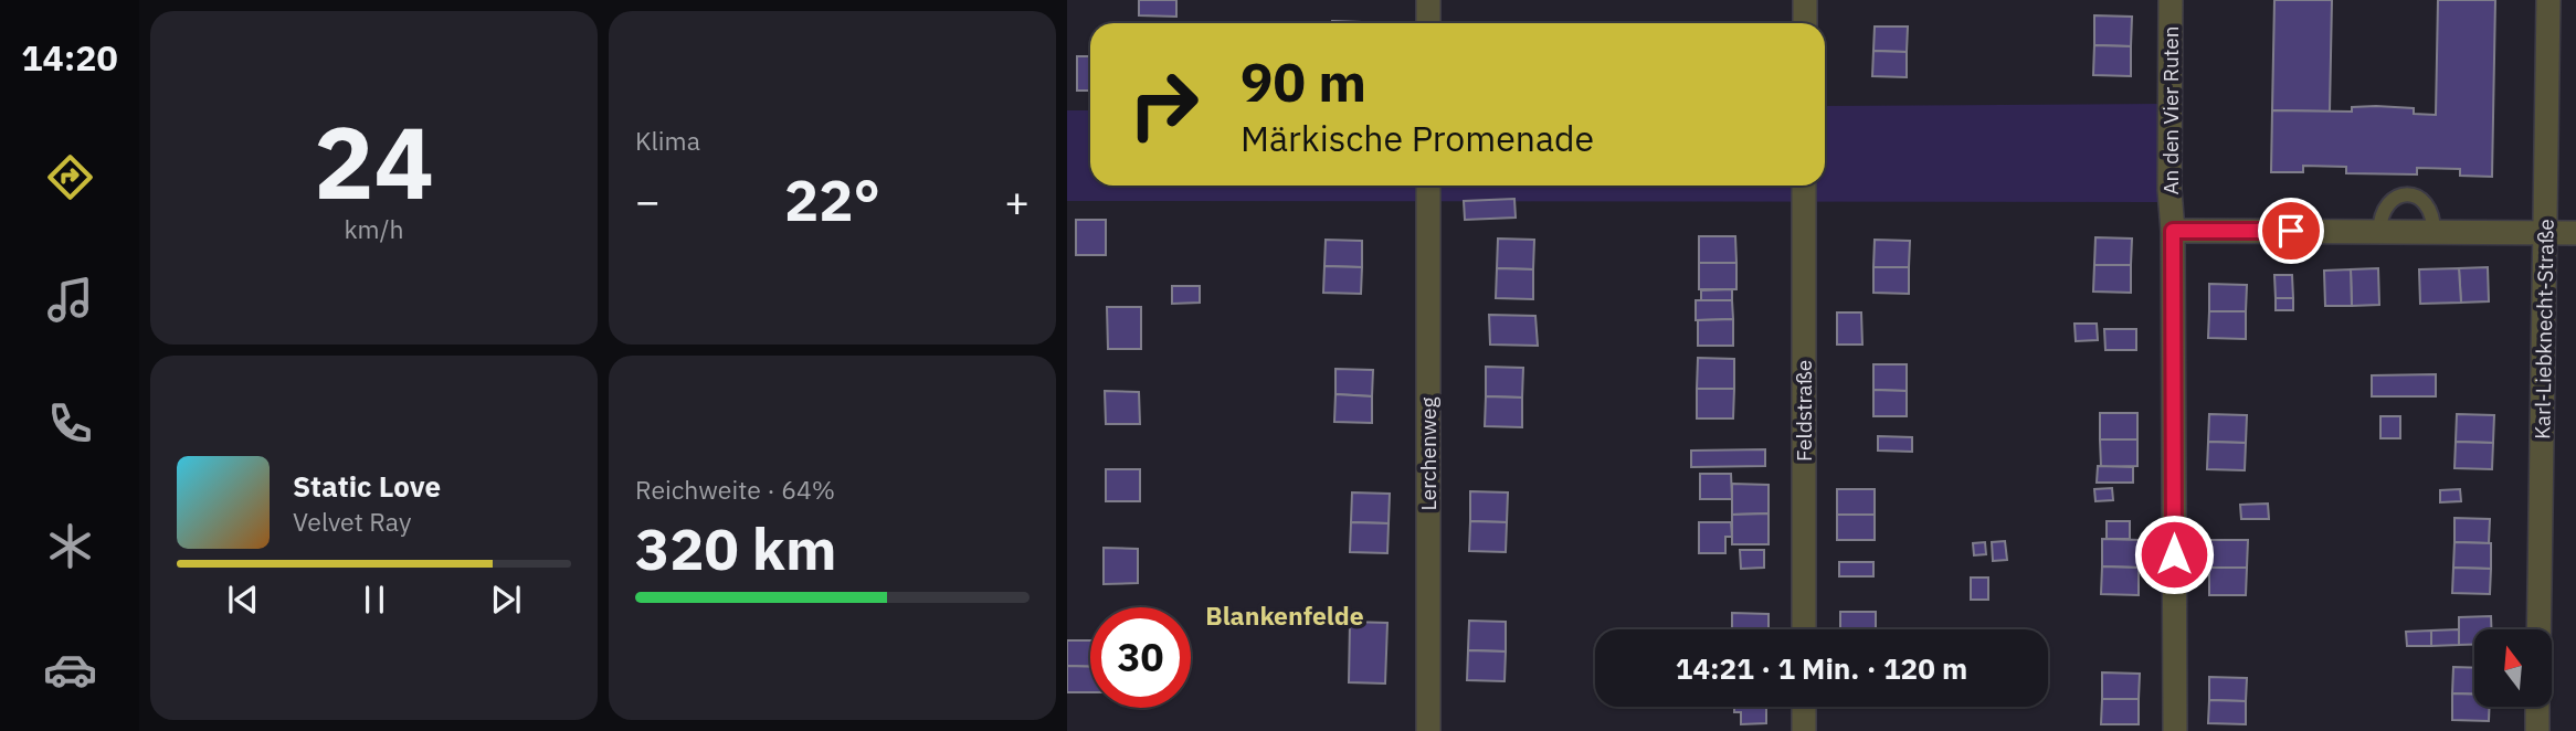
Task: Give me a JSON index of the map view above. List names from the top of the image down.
{
  "streets": {
    "street": [
      "An den Vier Ruten",
      "Karl-Liebknecht-Straße",
      "Feldstraße",
      "Lerchenweg"
    ]
  },
  "districts": ["Blankenfelde"],
  "north": "top",
  "page": {
    "tabs": "14:20",
    "tile": [
      ["24", "km/h"],
      "Klima",
      ["Reichweite · 64%", "320 km"]
    ],
    "turn": ["90 m", "Märkische Promenade"],
    "heat": ["−", "22°", "+"],
    "song": ["Static Love", "Velvet Ray"],
    "limit": "30",
    "trip": "14:21 · 1 Min. · 120 m"
  }
}
